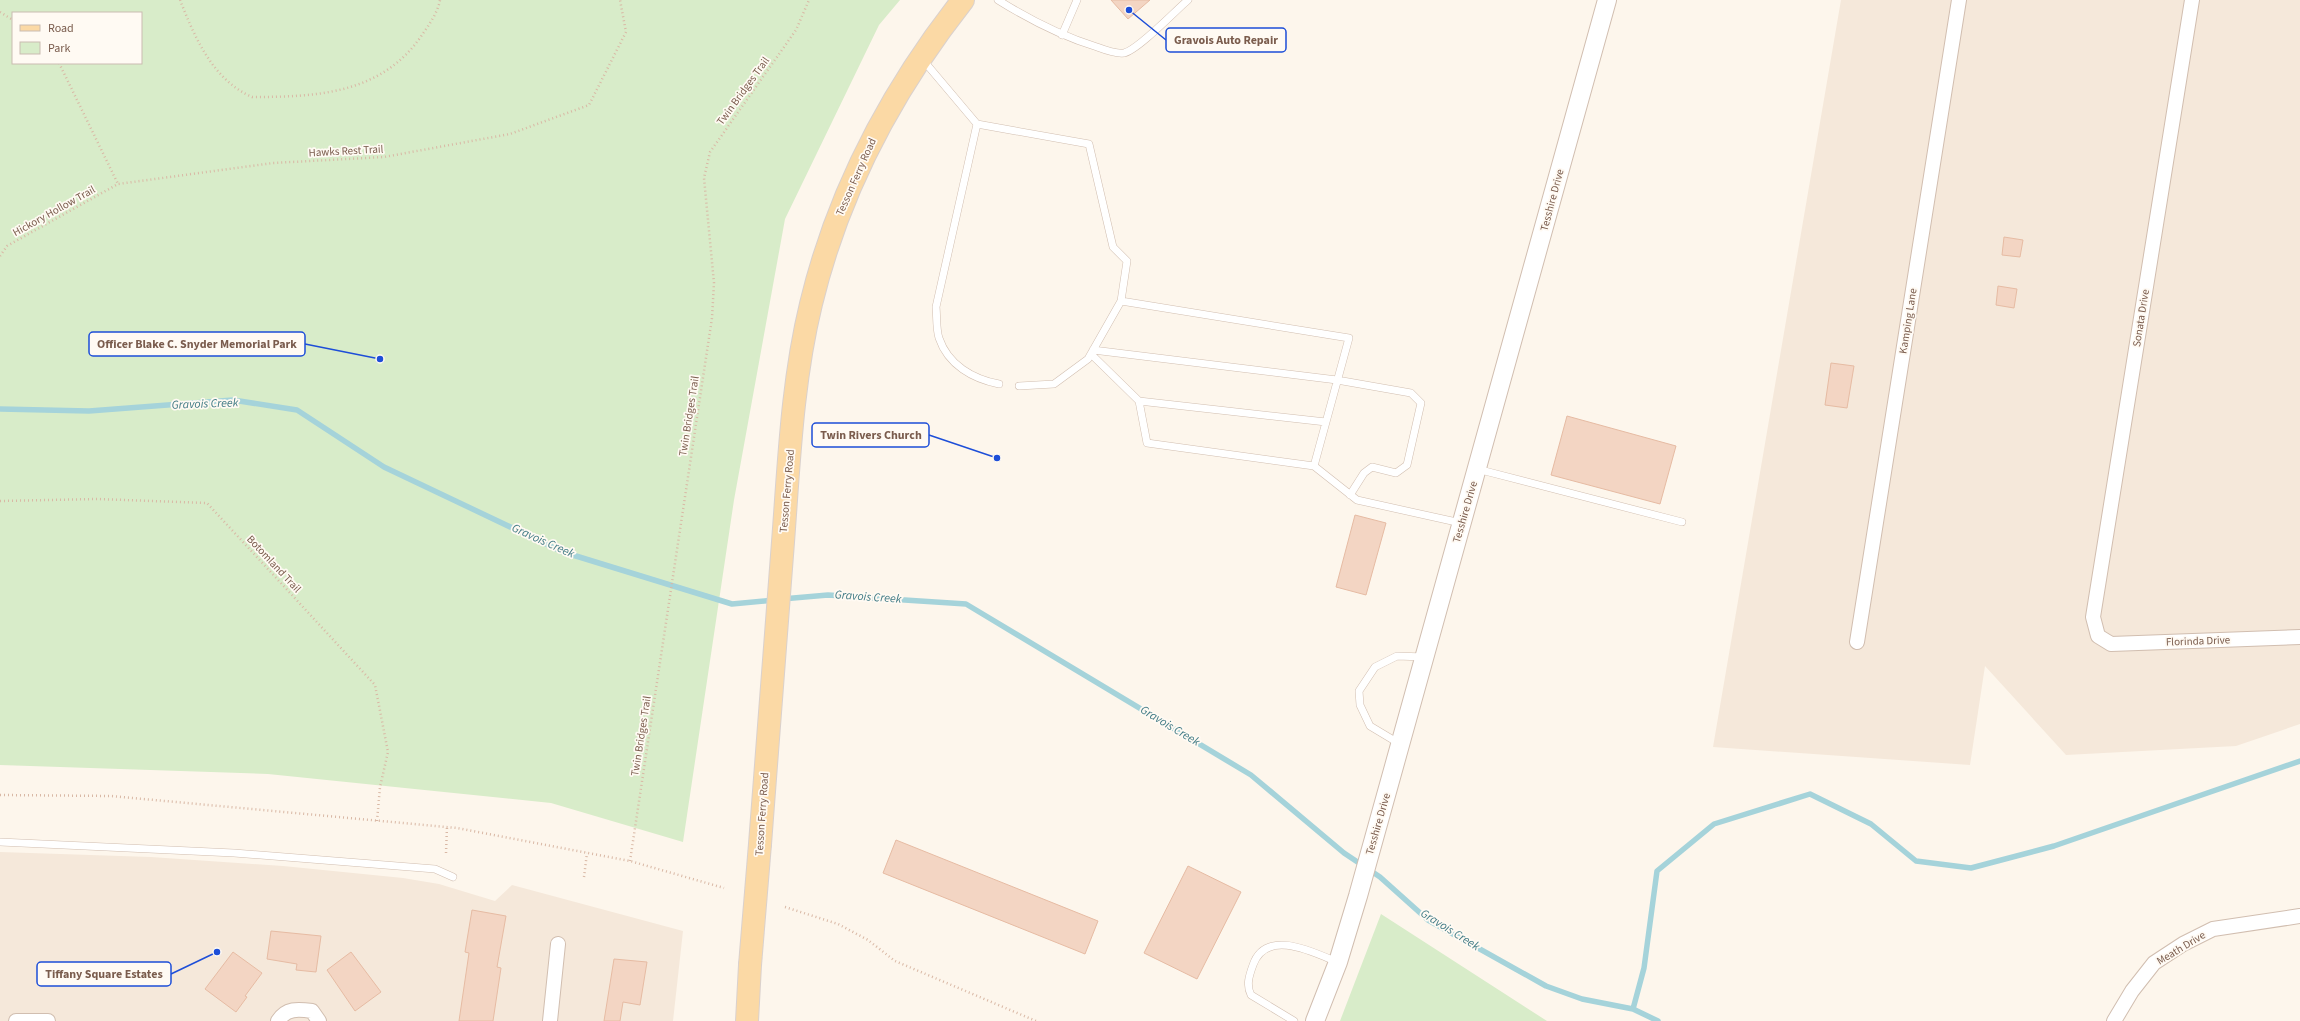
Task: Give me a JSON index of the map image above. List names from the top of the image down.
{
  "streets": {
    "main road": ["Tesson Ferry Road"],
    "street": [
      "Tesshire Drive",
      "Sonata Drive",
      "Kamping Lane",
      "Florinda Drive",
      "Meath Drive"
    ],
    "path": [
      "Twin Bridges Trail",
      "Hawks Rest Trail",
      "Hickory Hollow Trail",
      "Botomland Trail"
    ]
  },
  "crossings": [
    ["Hawks Rest Trail", "Hickory Hollow Trail"],
    ["Sonata Drive", "Florinda Drive"]
  ],
  "water": ["Gravois Creek"],
  "places": [
    "Gravois Auto Repair",
    "Officer Blake C. Snyder Memorial Park",
    "Twin Rivers Church",
    "Tiffany Square Estates"
  ],
  "legend": ["Road", "Park"]
}
